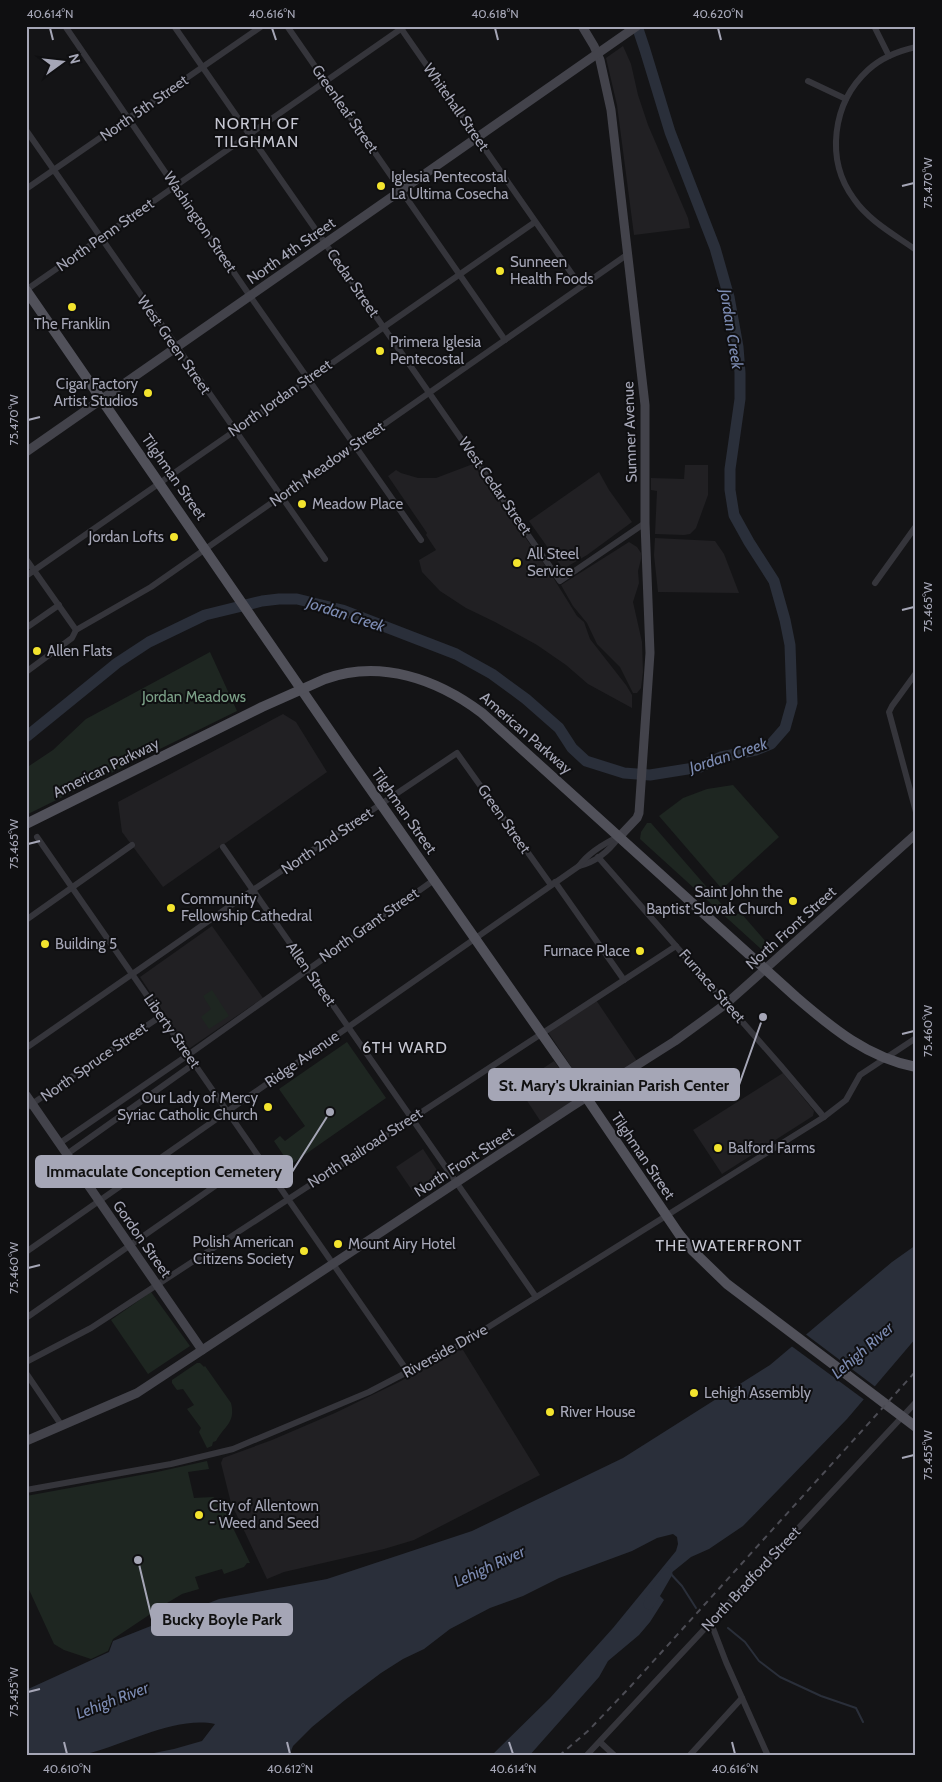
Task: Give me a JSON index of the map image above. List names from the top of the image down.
{
  "streets": {
    "main road": ["Tilghman Street", "American Parkway"],
    "street": [
      "Whitehall Street",
      "North 5th Street",
      "Greenleaf Street",
      "Washington Street",
      "North Penn Street",
      "North 4th Street",
      "Cedar Street",
      "West Green Street",
      "North Jordan Street",
      "Sumner Avenue",
      "North Meadow Street",
      "West Cedar Street",
      "Green Street",
      "North 2nd Street",
      "North Grant Street",
      "North Front Street",
      "Allen Street",
      "Furnace Street",
      "Liberty Street",
      "Ridge Avenue",
      "North Spruce Street",
      "North Railroad Street",
      "Gordon Street",
      "Riverside Drive",
      "North Bradford Street"
    ]
  },
  "crossings": [
    ["Whitehall Street", "North Penn Street"],
    ["Whitehall Street", "North 4th Street"],
    ["Whitehall Street", "North Jordan Street"],
    ["Whitehall Street", "North Meadow Street"],
    ["North 5th Street", "Washington Street"],
    ["North 5th Street", "Cedar Street"],
    ["North 5th Street", "West Green Street"],
    ["Greenleaf Street", "North Penn Street"],
    ["Greenleaf Street", "North 4th Street"],
    ["Greenleaf Street", "North Jordan Street"],
    ["Greenleaf Street", "North Meadow Street"],
    ["Washington Street", "North Penn Street"],
    ["Washington Street", "North 4th Street"],
    ["Washington Street", "North Jordan Street"],
    ["Washington Street", "North Meadow Street"],
    ["North Penn Street", "Cedar Street"],
    ["North Penn Street", "West Green Street"],
    ["North Penn Street", "Tilghman Street"],
    ["North 4th Street", "Cedar Street"],
    ["North 4th Street", "West Green Street"],
    ["North 4th Street", "Tilghman Street"],
    ["Cedar Street", "North Jordan Street"],
    ["Cedar Street", "North Meadow Street"],
    ["Cedar Street", "West Cedar Street"],
    ["West Green Street", "North Jordan Street"],
    ["West Green Street", "North Meadow Street"],
    ["North Jordan Street", "Tilghman Street"],
    ["Sumner Avenue", "North Meadow Street"],
    ["Sumner Avenue", "West Cedar Street"],
    ["Sumner Avenue", "American Parkway"],
    ["Sumner Avenue", "Ridge Avenue"],
    ["North Meadow Street", "West Cedar Street"],
    ["Tilghman Street", "North 2nd Street"],
    ["Tilghman Street", "North Grant Street"],
    ["Tilghman Street", "North Front Street"],
    ["Tilghman Street", "Ridge Avenue"],
    ["Tilghman Street", "North Railroad Street"],
    ["American Parkway", "North Front Street"],
    ["American Parkway", "Ridge Avenue"],
    ["Green Street", "North 2nd Street"],
    ["Green Street", "Ridge Avenue"],
    ["Green Street", "North Railroad Street"],
    ["North 2nd Street", "Allen Street"],
    ["North 2nd Street", "Liberty Street"],
    ["North Grant Street", "Allen Street"],
    ["North Grant Street", "Liberty Street"],
    ["North Grant Street", "Gordon Street"],
    ["North Front Street", "Allen Street"],
    ["North Front Street", "Furnace Street"],
    ["North Front Street", "Liberty Street"],
    ["North Front Street", "Gordon Street"],
    ["Allen Street", "Ridge Avenue"],
    ["Allen Street", "North Railroad Street"],
    ["Allen Street", "Riverside Drive"],
    ["Furnace Street", "Ridge Avenue"],
    ["Furnace Street", "North Railroad Street"],
    ["Furnace Street", "Riverside Drive"],
    ["Liberty Street", "Ridge Avenue"],
    ["Liberty Street", "North Spruce Street"],
    ["Liberty Street", "North Railroad Street"],
    ["Liberty Street", "Riverside Drive"],
    ["Ridge Avenue", "Gordon Street"],
    ["North Spruce Street", "Gordon Street"],
    ["North Railroad Street", "Gordon Street"]
  ],
  "districts": ["NORTH OF TILGHMAN", "6TH WARD", "THE WATERFRONT"],
  "water": ["Jordan Creek", "Lehigh River"],
  "parks": ["Jordan Meadows"],
  "places": [
    "Iglesia Pentecostal La Ultima Cosecha",
    "Sunneen Health Foods",
    "The Franklin",
    "Primera Iglesia Pentecostal",
    "Cigar Factory Artist Studios",
    "Meadow Place",
    "Jordan Lofts",
    "All Steel Service",
    "Allen Flats",
    "Saint John the Baptist Slovak Church",
    "Community Fellowship Cathedral",
    "Building 5",
    "Furnace Place",
    "St. Mary's Ukrainian Parish Center",
    "Our Lady of Mercy Syriac Catholic Church",
    "Immaculate Conception Cemetery",
    "Balford Farms",
    "Mount Airy Hotel",
    "Polish American Citizens Society",
    "Lehigh Assembly",
    "River House",
    "City of Allentown - Weed and Seed",
    "Bucky Boyle Park"
  ],
  "north": "right",
  "coordinates": [
    "40.614°N",
    "40.616°N",
    "40.618°N",
    "40.620°N",
    "75.470°W",
    "75.465°W",
    "75.460°W",
    "75.455°W",
    "40.610°N",
    "40.612°N"
  ]
}
